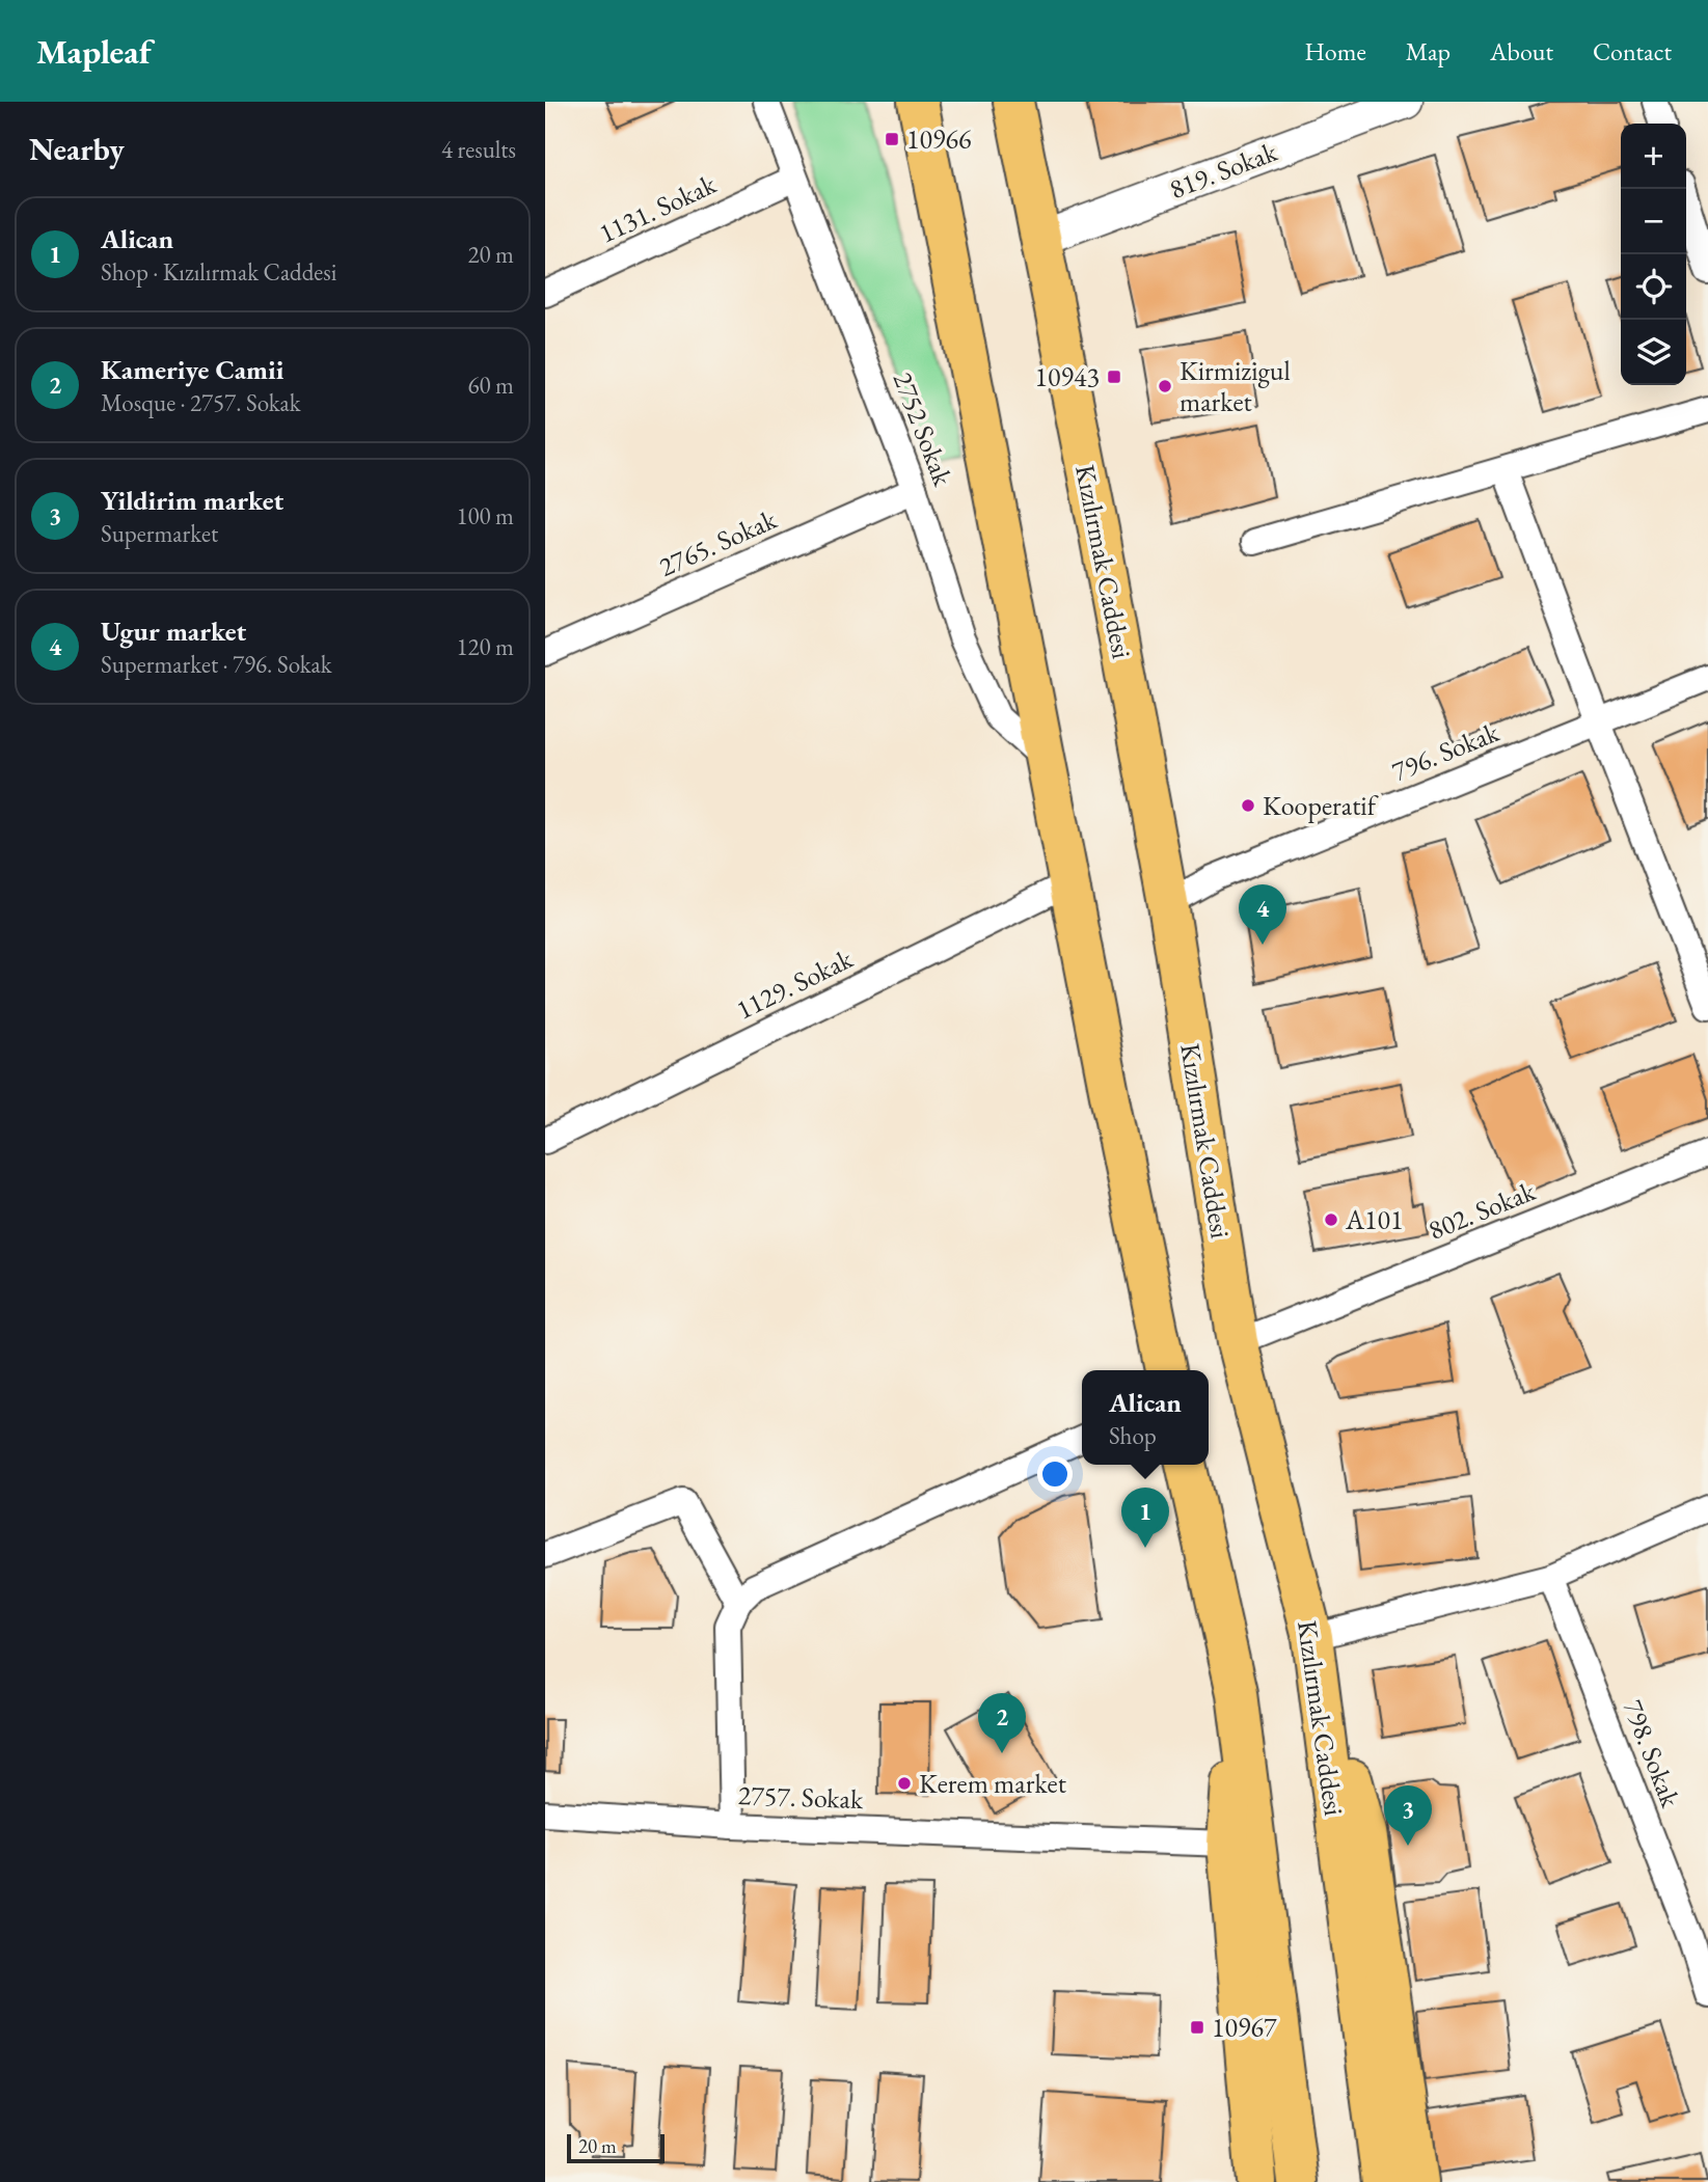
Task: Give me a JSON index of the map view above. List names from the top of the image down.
{
  "streets": {
    "main road": ["Kızılırmak Caddesi"],
    "street": [
      "819. Sokak",
      "1131. Sokak",
      "2752 Sokak",
      "2765. Sokak",
      "796. Sokak",
      "1129. Sokak",
      "802. Sokak",
      "798. Sokak",
      "2757. Sokak"
    ]
  },
  "crossings": [
    ["819. Sokak", "Kızılırmak Caddesi"],
    ["1131. Sokak", "2752 Sokak"],
    ["2752 Sokak", "2765. Sokak"],
    ["Kızılırmak Caddesi", "796. Sokak"],
    ["Kızılırmak Caddesi", "802. Sokak"]
  ],
  "places": {
    "transit": ["10966", "10943", "10967"],
    "other": [
      "Kirmizigul market",
      "Kooperatif",
      "A101",
      "Kerem market"
    ]
  },
  "scale_bar": "20 m",
  "page": {
    "header": "Mapleaf",
    "nav": [
      "Home",
      "Map",
      "About",
      "Contact"
    ],
    "heading": ["Nearby", "4 results"],
    "map_buttons": ["+", "−"],
    "list": [
      {
        "mark": "1",
        "name": "Alican",
        "note": "Shop · Kızılırmak Caddesi",
        "value": "20 m"
      },
      {
        "mark": "2",
        "name": "Kameriye Camii",
        "note": "Mosque · 2757. Sokak",
        "value": "60 m"
      },
      {
        "mark": "3",
        "name": "Yildirim market",
        "note": "Supermarket",
        "value": "100 m"
      },
      {
        "mark": "4",
        "name": "Ugur market",
        "note": "Supermarket · 796. Sokak",
        "value": "120 m"
      }
    ],
    "pins": [
      "4",
      "1",
      "2",
      "3"
    ],
    "popup": ["Alican", "Shop"],
    "scale": "20 m"
  }
}
